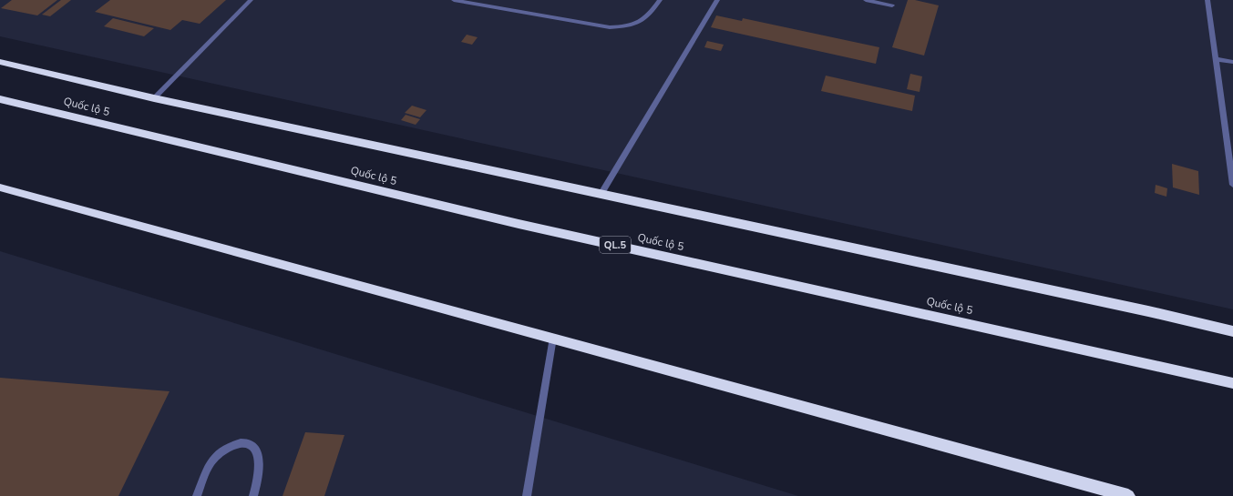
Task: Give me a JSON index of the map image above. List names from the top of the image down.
{
  "streets": {
    "highway": ["Quốc lộ 5", "QL.5"]
  }
}
